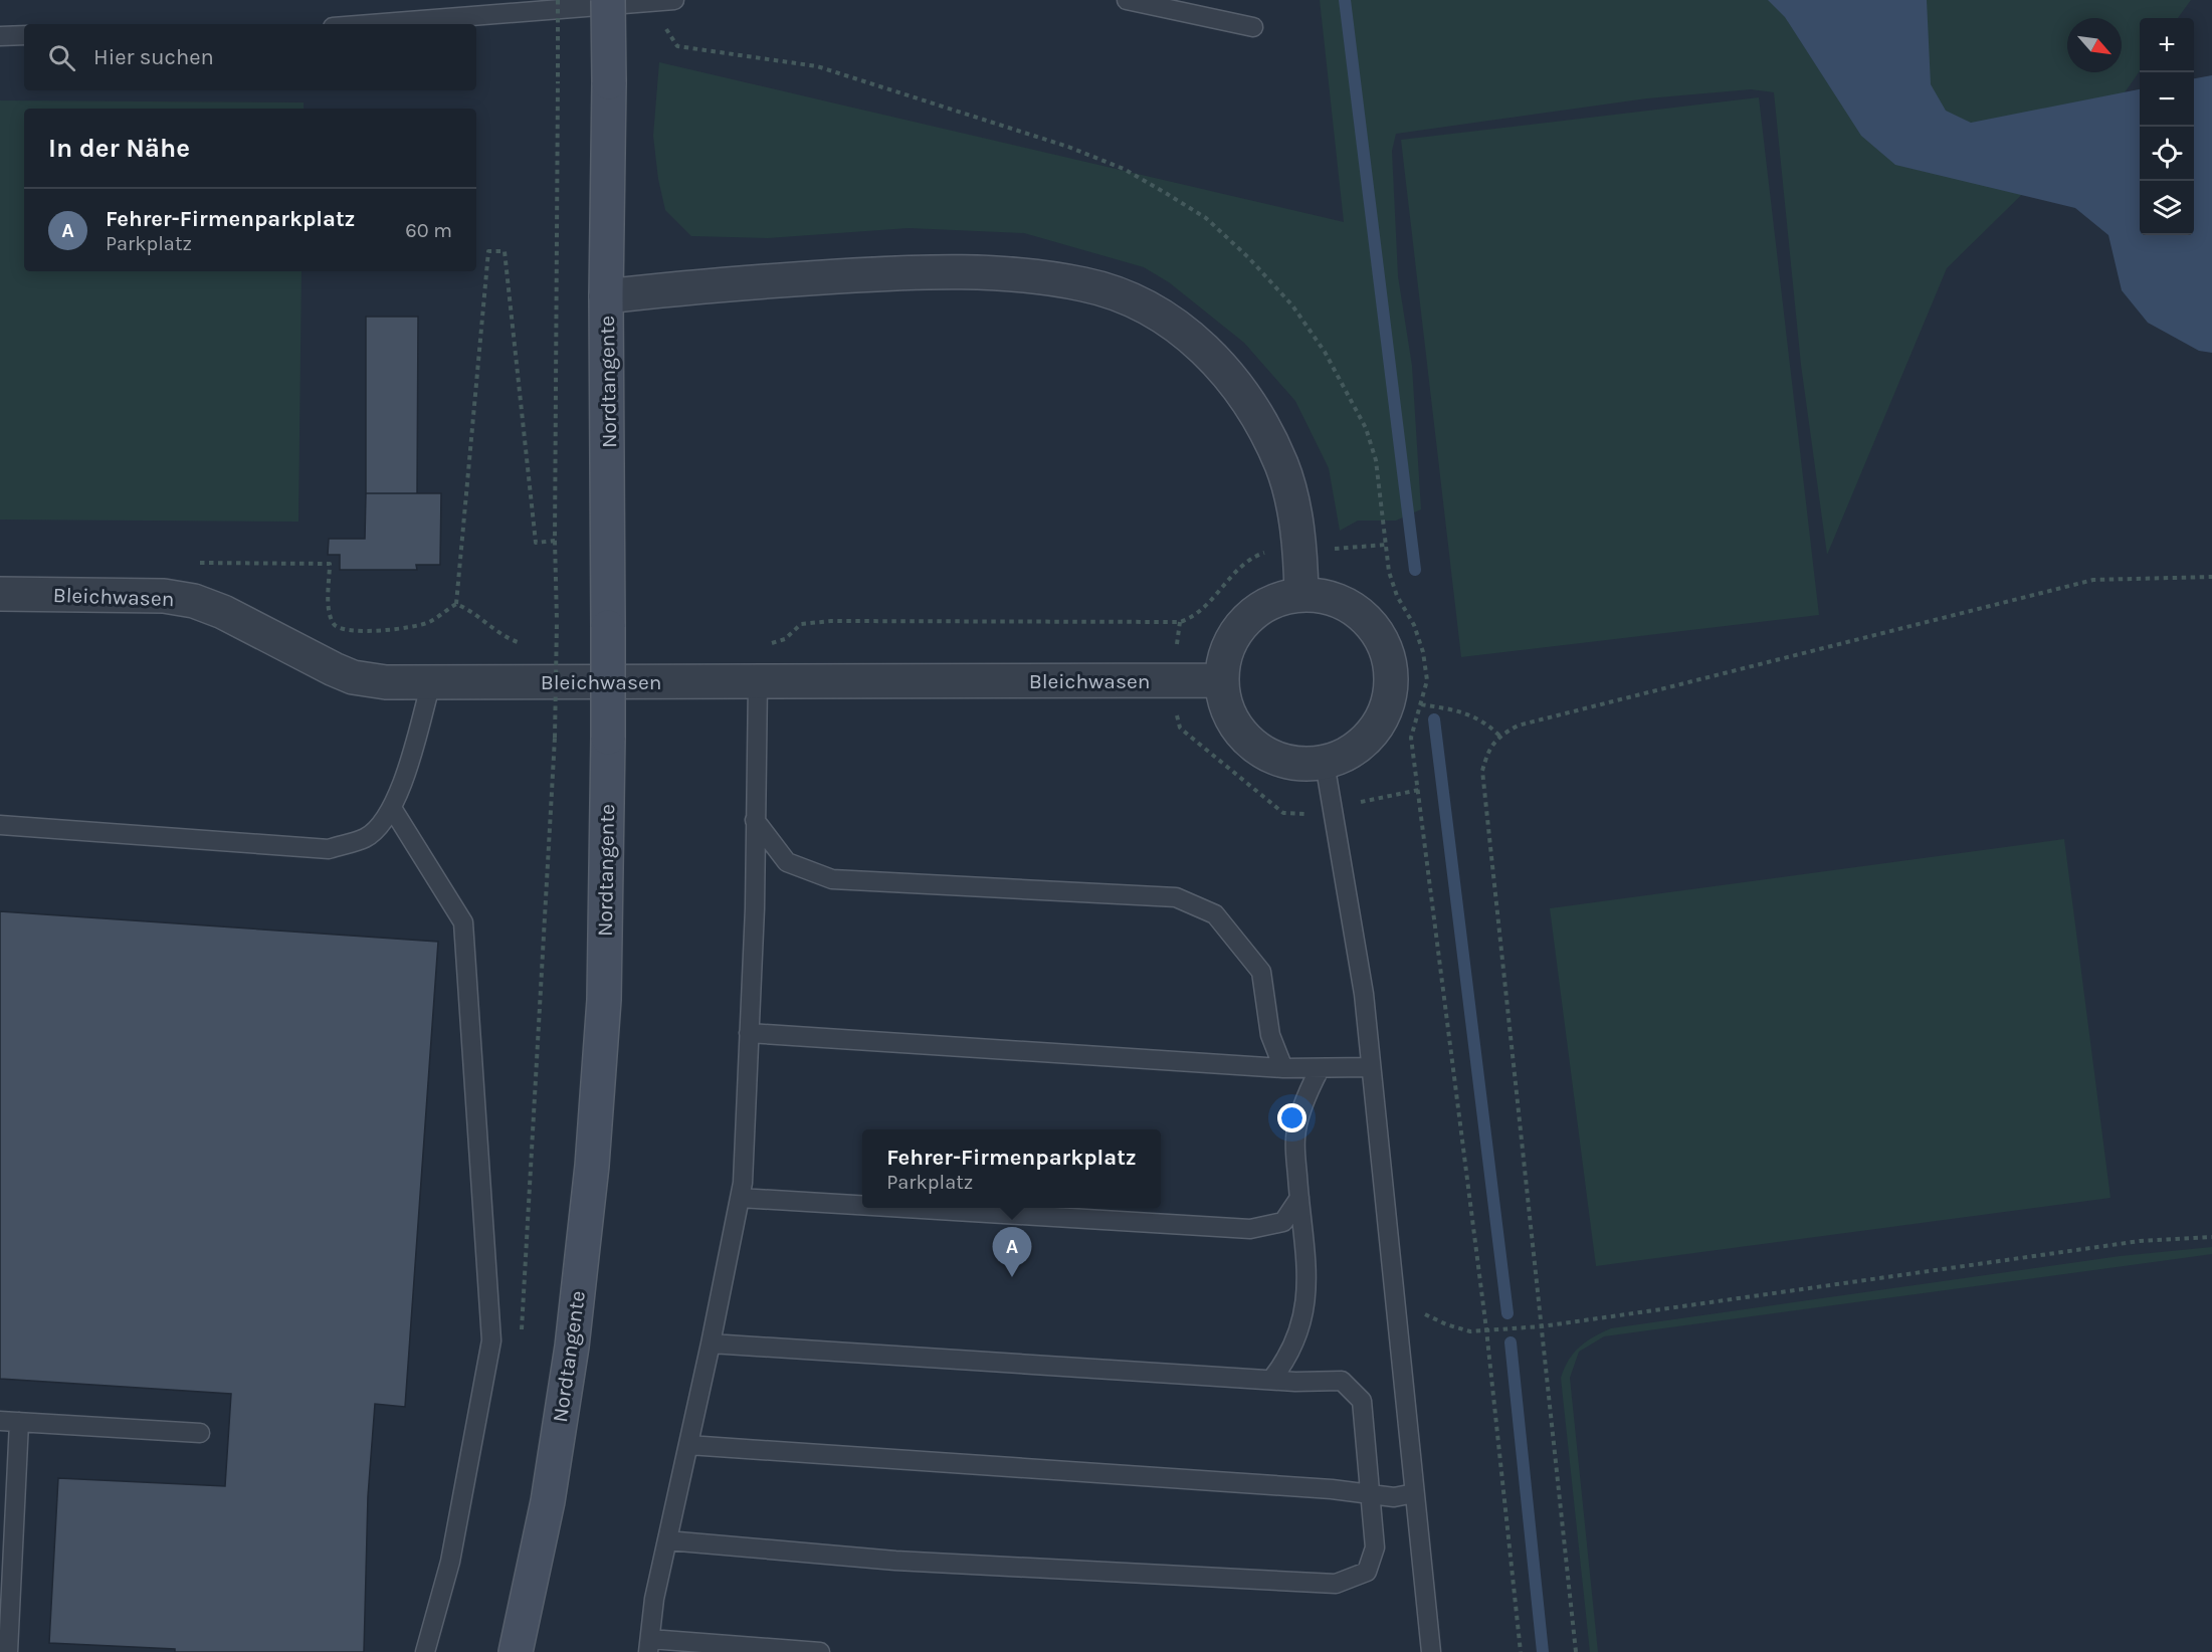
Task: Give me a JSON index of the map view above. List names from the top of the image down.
{
  "streets": {
    "main road": ["Nordtangente"],
    "street": ["Bleichwasen"]
  },
  "north": "bottom right",
  "page": {
    "map_buttons": ["+", "−"],
    "search": "Hier suchen",
    "heading": "In der Nähe",
    "list": [
      {
        "mark": "A",
        "name": "Fehrer-Firmenparkplatz",
        "note": "Parkplatz",
        "value": "60 m"
      }
    ],
    "popup": ["Fehrer-Firmenparkplatz", "Parkplatz"],
    "pins": "A"
  }
}
